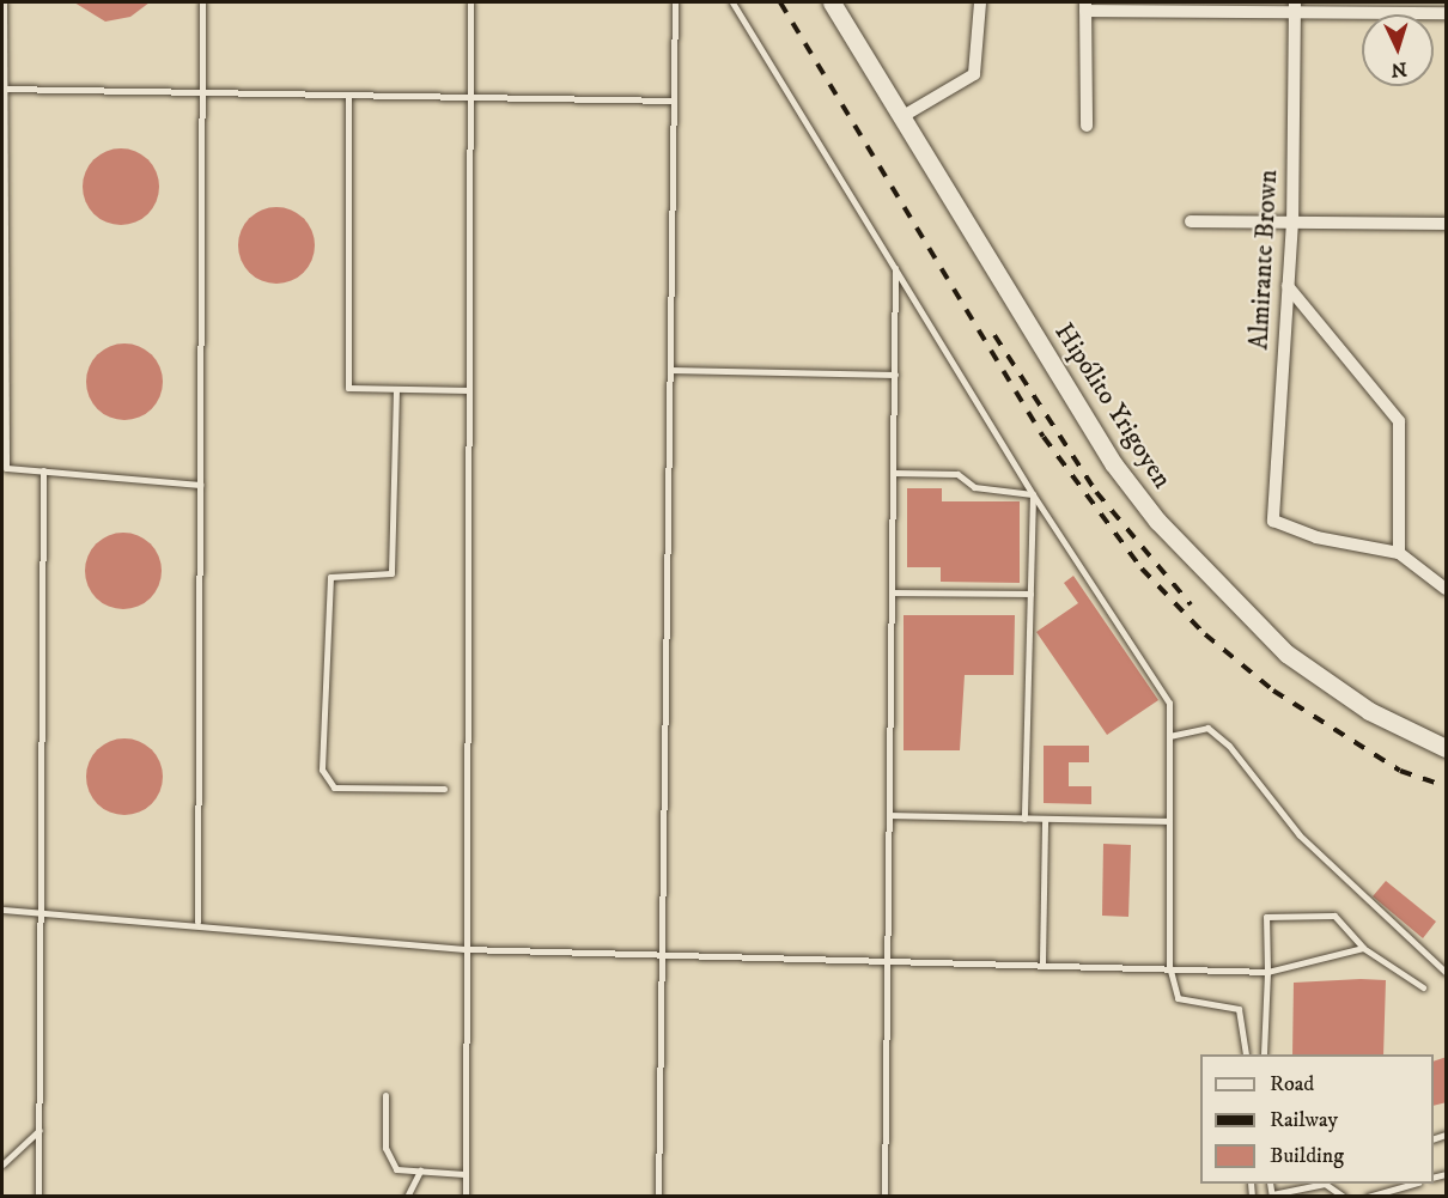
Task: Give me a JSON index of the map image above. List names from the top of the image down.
{
  "streets": {
    "street": ["Almirante Brown", "Hipólito Yrigoyen"]
  },
  "legend": ["Road", "Railway", "Building"],
  "north": "bottom"
}
